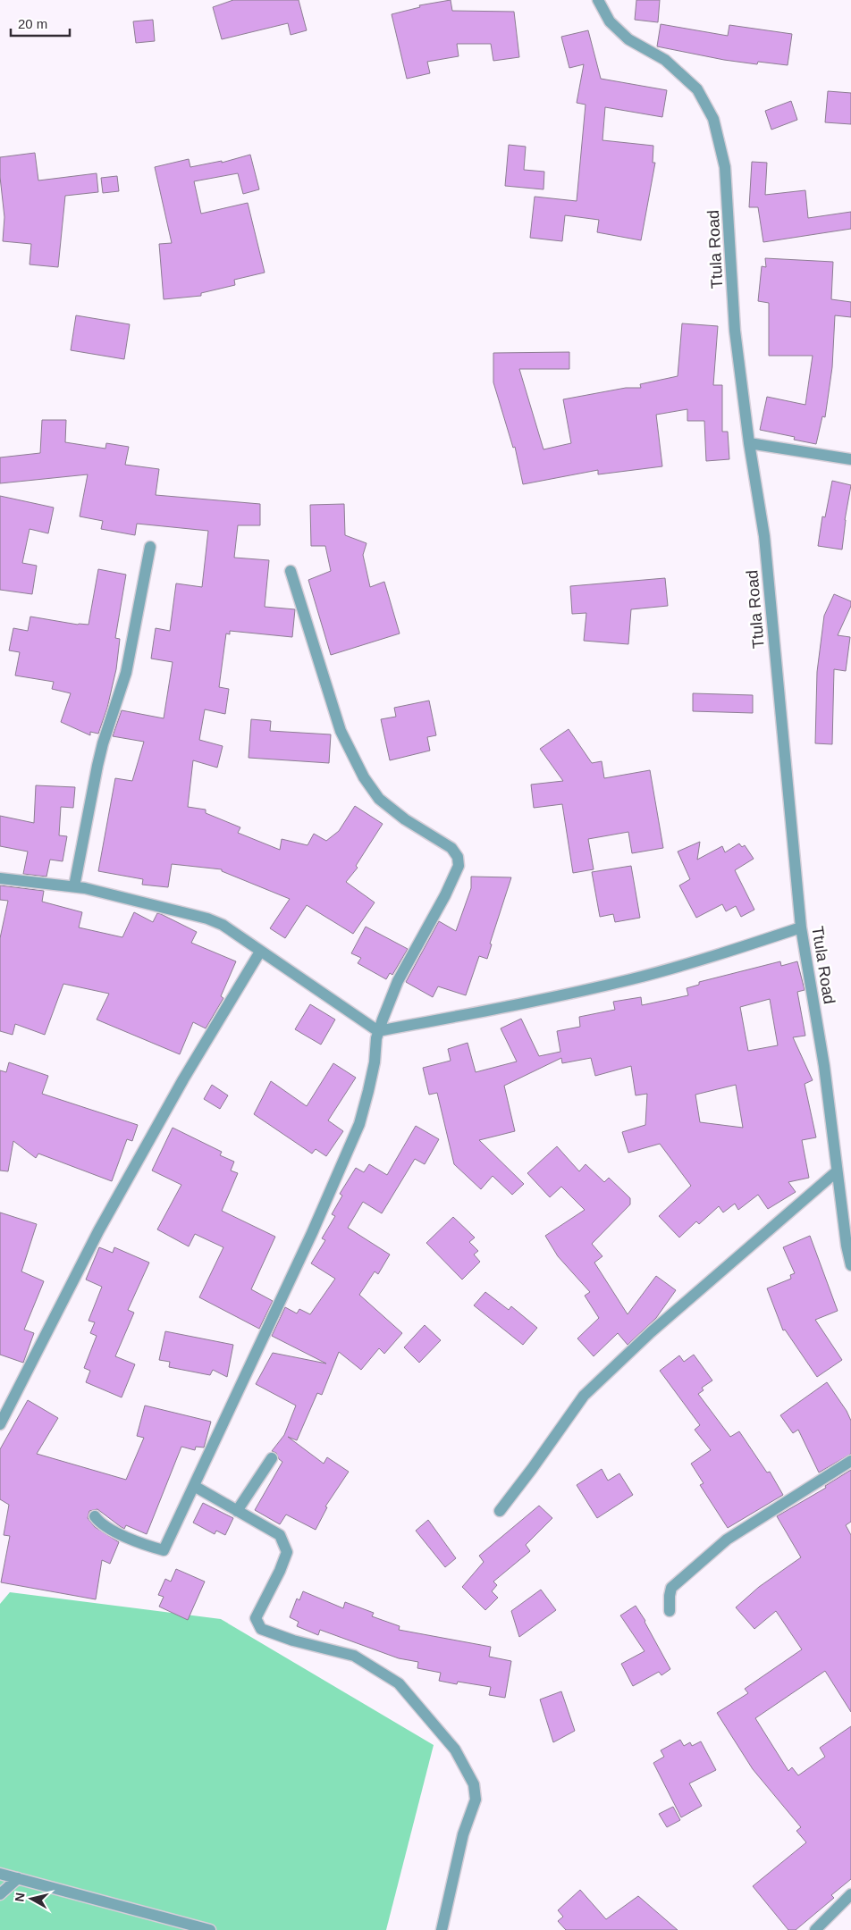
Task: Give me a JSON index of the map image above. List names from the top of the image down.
{
  "streets": {
    "street": ["Ttula Road"]
  },
  "scale_bar": "20 m",
  "north": "left"
}
